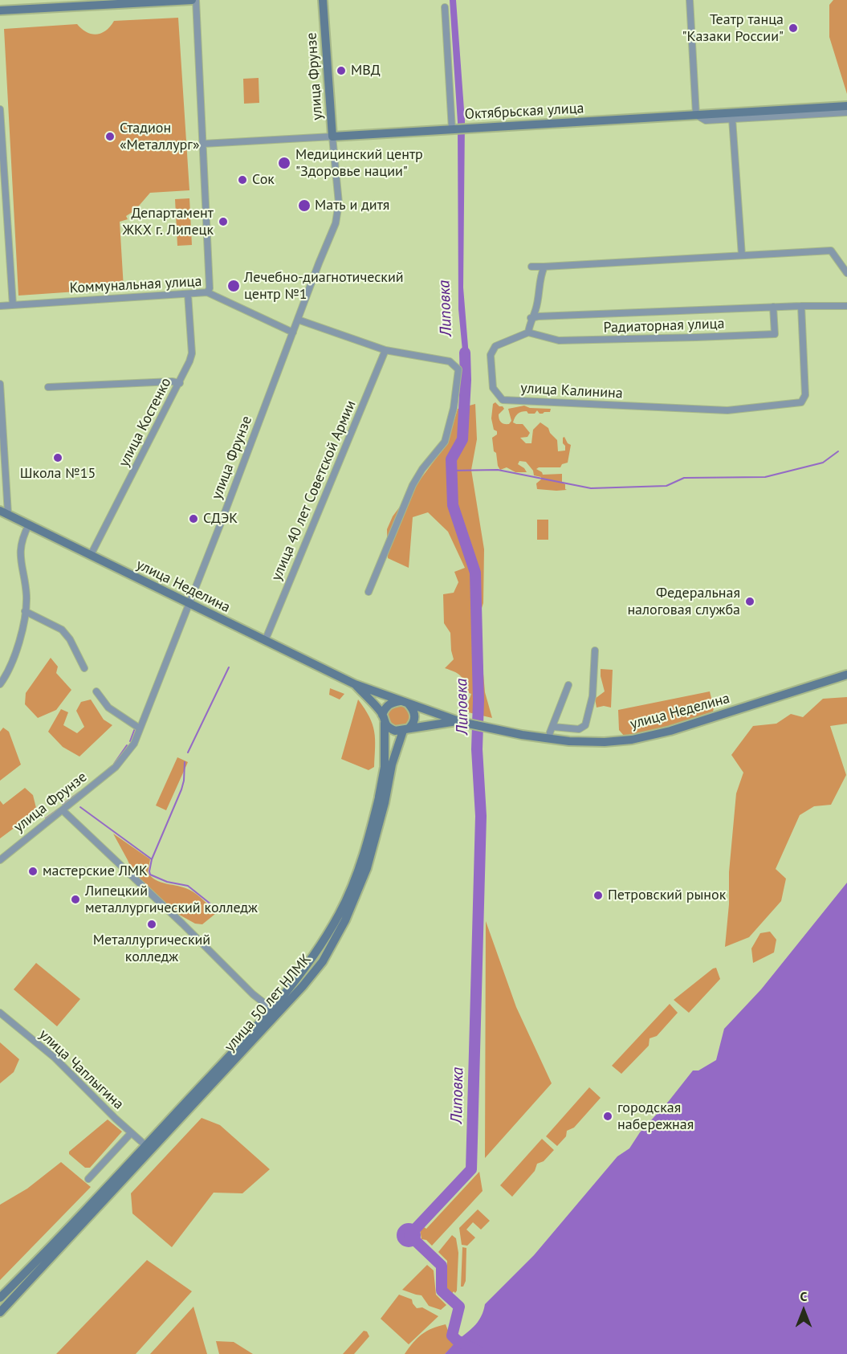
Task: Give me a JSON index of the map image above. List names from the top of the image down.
{
  "streets": {
    "main road": [
      "улица Фрунзе",
      "Октябрьская улица",
      "улица Неделина",
      "улица 50 лет НЛМК"
    ],
    "street": [
      "Коммунальная улица",
      "Радиаторная улица",
      "улица Калинина",
      "улица Костенко",
      "улица 40 лет Советской Армии",
      "улица Чаплыгина"
    ]
  },
  "crossings": [
    ["улица Фрунзе", "Октябрьская улица"],
    ["улица Фрунзе", "Коммунальная улица"],
    ["улица Фрунзе", "улица Неделина"],
    ["Коммунальная улица", "улица Костенко"],
    ["Радиаторная улица", "улица Калинина"],
    ["улица Костенко", "улица Неделина"],
    ["улица 40 лет Советской Армии", "улица Неделина"],
    ["улица Неделина", "улица 50 лет НЛМК"],
    ["улица 50 лет НЛМК", "улица Чаплыгина"]
  ],
  "water": ["Липовка"],
  "places": [
    "Театр танца \"Казаки России\"",
    "МВД",
    "Стадион «Металлург»",
    "Медицинский центр \"Здоровье нации\"",
    "Сок",
    "Мать и дитя",
    "Департамент ЖКХ г. Липецк",
    "Лечебно-диагнотический центр №1",
    "Школа №15",
    "СДЭК",
    "Федеральная налоговая служба",
    "мастерские ЛМК",
    "Петровский рынок",
    "Липецкий металлургический колледж",
    "Металлургический колледж",
    "городская набережная"
  ],
  "north": "top"
}
